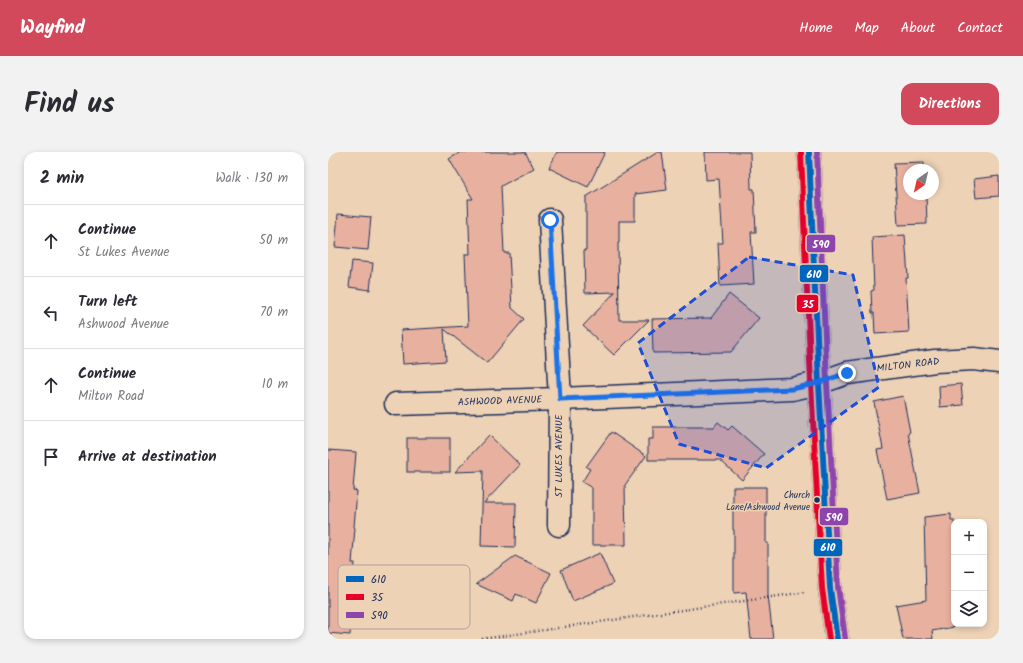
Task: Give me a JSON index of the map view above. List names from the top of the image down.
{
  "streets": {
    "street": ["MILTON ROAD", "ASHWOOD AVENUE", "ST LUKES AVENUE"]
  },
  "crossings": [
    ["MILTON ROAD", "ASHWOOD AVENUE"],
    ["ASHWOOD AVENUE", "ST LUKES AVENUE"]
  ],
  "places": ["Church Lane/Ashwood Avenue"],
  "lines": ["transit line 610", "transit line 35", "transit line 590"],
  "legend": ["610", "35", "590"],
  "north": "bottom left",
  "page": {
    "header": "Wayfind",
    "nav": [
      "Home",
      "Map",
      "About",
      "Contact"
    ],
    "title": "Find us",
    "buttons": "Directions",
    "heading": ["2 min", "Walk · 130 m"],
    "list": [
      ["Continue", "St Lukes Avenue", "50 m"],
      ["Turn left", "Ashwood Avenue", "70 m"],
      ["Continue", "Milton Road", "10 m"],
      "Arrive at destination"
    ],
    "map_buttons": ["+", "−"]
  }
}
